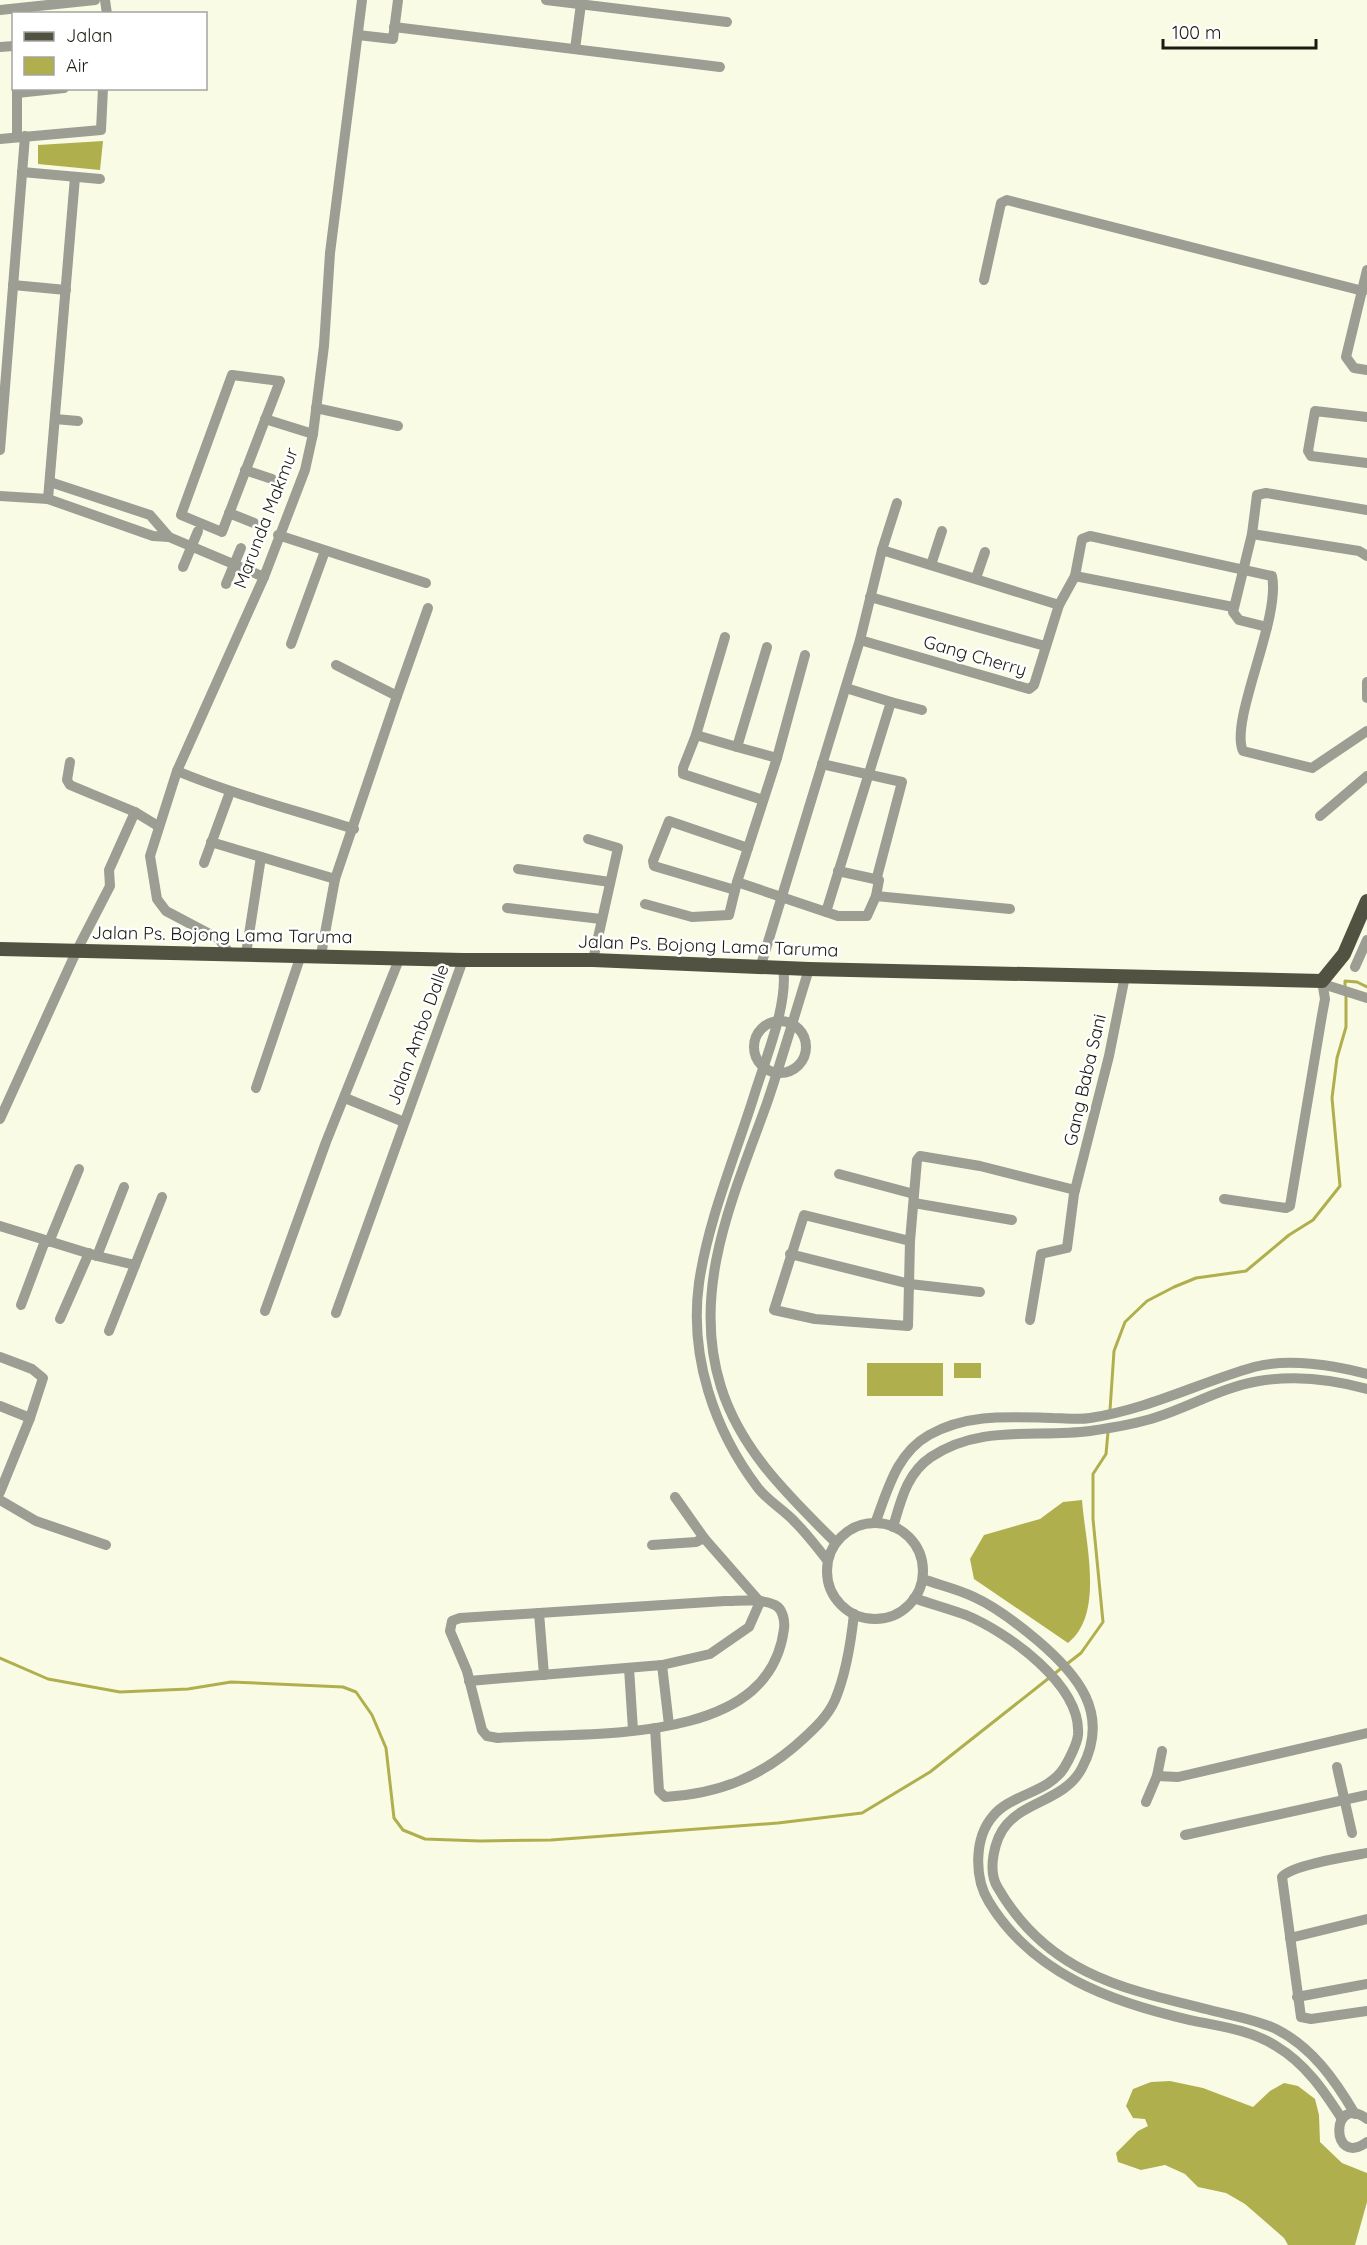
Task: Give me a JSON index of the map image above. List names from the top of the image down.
{
  "streets": {
    "main road": ["Jalan Ps. Bojong Lama Taruma"],
    "street": [
      "Marunda Makmur",
      "Gang Cherry",
      "Jalan Ambo Dalle",
      "Gang Baba Sani"
    ]
  },
  "crossings": [
    ["Marunda Makmur", "Jalan Ps. Bojong Lama Taruma"],
    ["Jalan Ps. Bojong Lama Taruma", "Jalan Ambo Dalle"],
    ["Jalan Ps. Bojong Lama Taruma", "Gang Baba Sani"]
  ],
  "legend": ["Jalan", "Air"],
  "scale_bar": "100 m"
}
